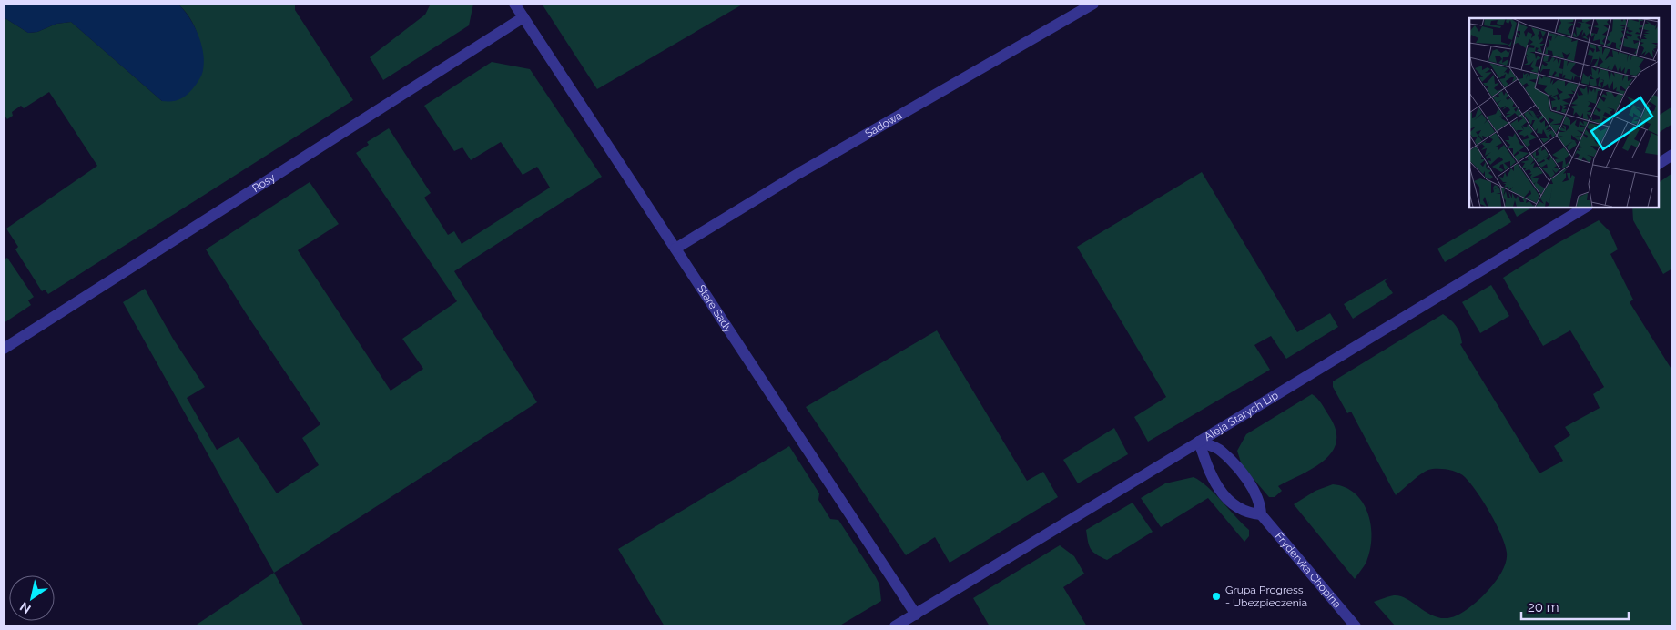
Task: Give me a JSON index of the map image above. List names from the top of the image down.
{
  "streets": {
    "street": [
      "Sadowa",
      "Rosy",
      "Stare Sady",
      "Aleja Starych Lip",
      "Fryderyka Chopina"
    ]
  },
  "crossings": [
    ["Sadowa", "Stare Sady"],
    ["Rosy", "Stare Sady"],
    ["Stare Sady", "Aleja Starych Lip"],
    ["Aleja Starych Lip", "Fryderyka Chopina"]
  ],
  "places": ["Grupa Progress - Ubezpieczenia"],
  "scale_bar": "20 m",
  "north": "bottom left"
}
